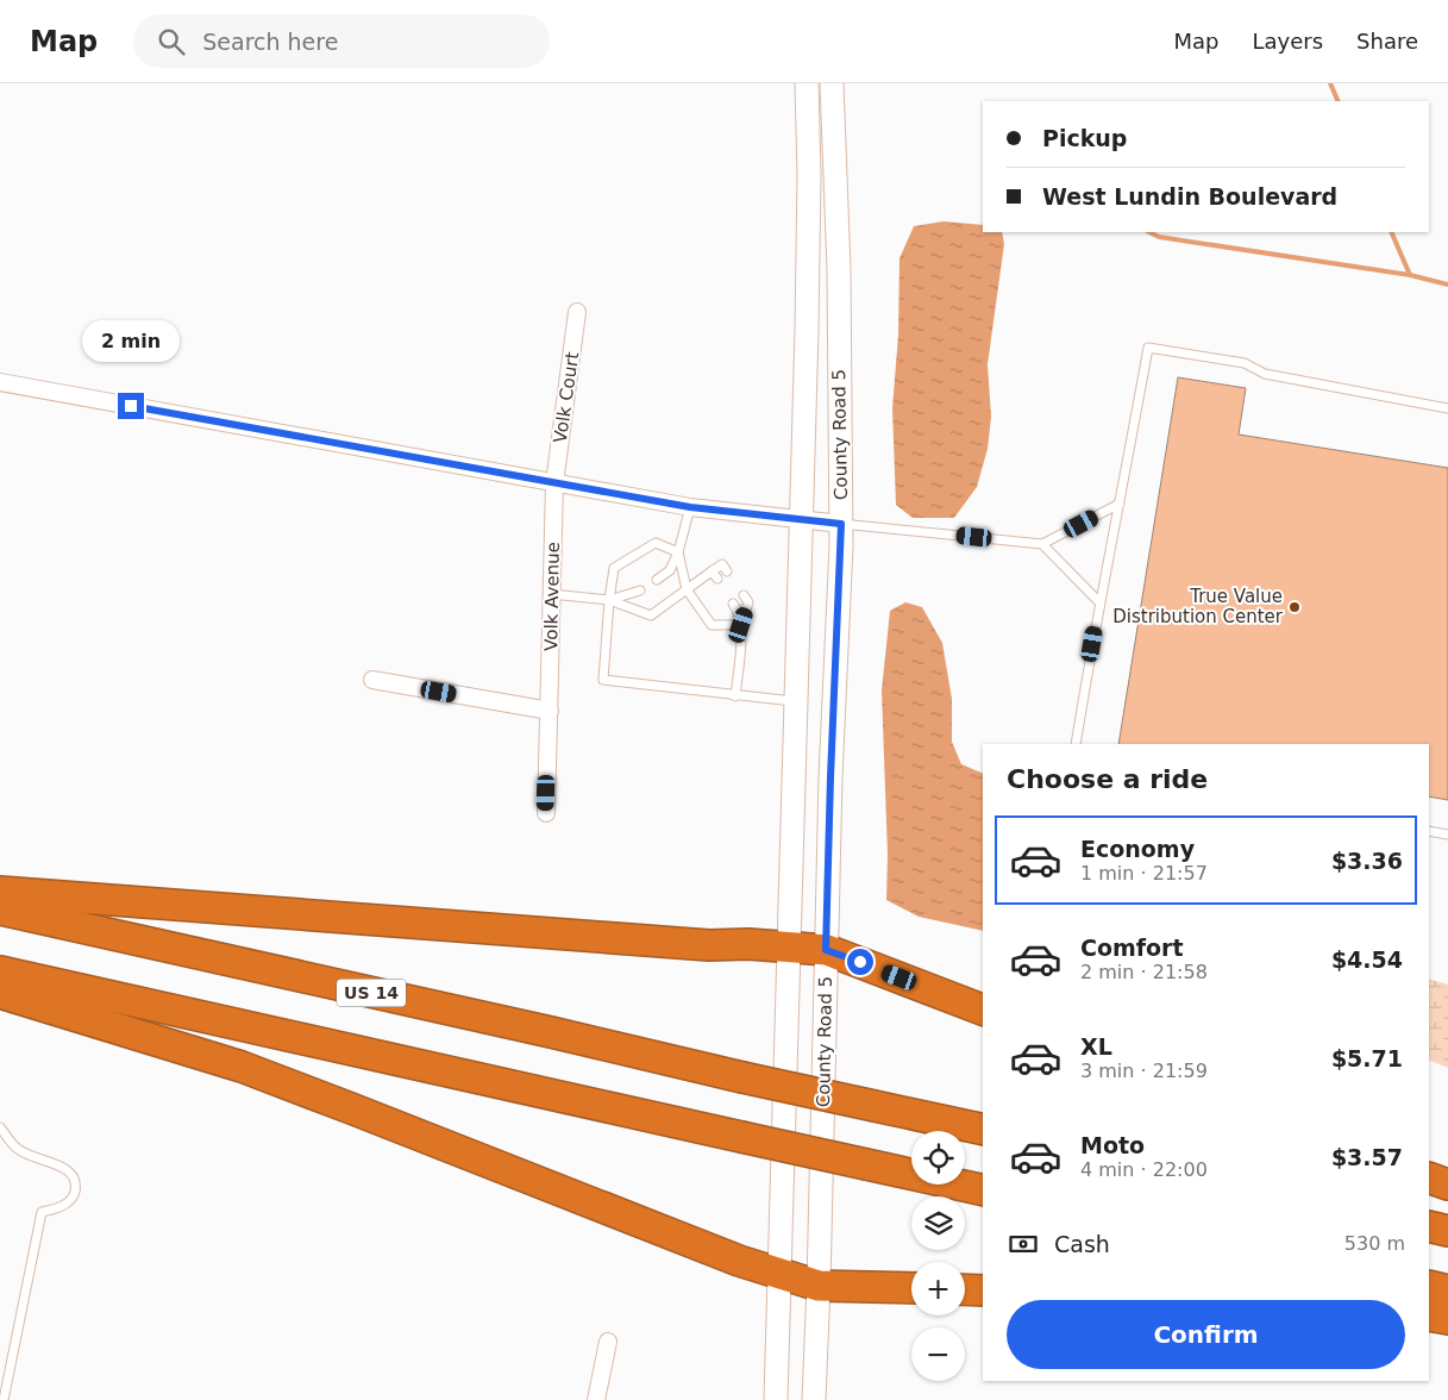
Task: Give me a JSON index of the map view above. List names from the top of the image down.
{
  "streets": {
    "highway": ["US 14"],
    "street": ["Volk Court", "County Road 5", "Volk Avenue"]
  },
  "crossings": [
    ["Volk Court", "Volk Avenue"]
  ],
  "places": ["True Value Distribution Center"],
  "page": {
    "header": "Map",
    "search": "Search here",
    "nav": ["Map", "Layers", "Share"],
    "banner": ["Pickup", "West Lundin Boulevard"],
    "bubble": "2 min",
    "heading": "Choose a ride",
    "list": [
      {
        "name": "Economy",
        "note": "1 min · 21:57",
        "value": "$3.36"
      },
      {
        "name": "Comfort",
        "note": "2 min · 21:58",
        "value": "$4.54"
      },
      {
        "name": "XL",
        "note": "3 min · 21:59",
        "value": "$5.71"
      },
      {
        "name": "Moto",
        "note": "4 min · 22:00",
        "value": "$3.57"
      }
    ],
    "map_buttons": ["+", "−"],
    "pay": ["Cash", "530 m"],
    "buttons": "Confirm"
  }
}
